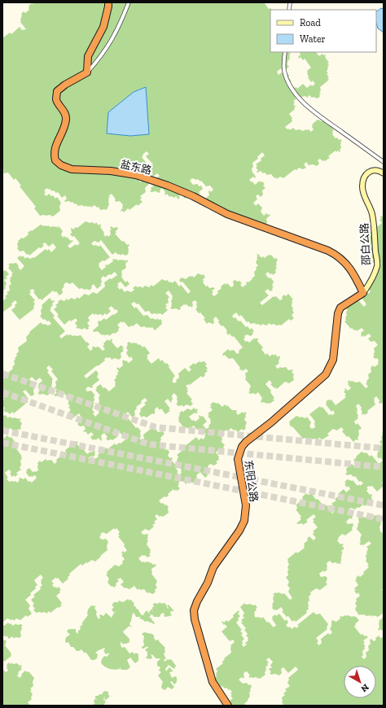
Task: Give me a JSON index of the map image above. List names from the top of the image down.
{
  "streets": {
    "highway": ["盐东路", "东阳公路"],
    "street": ["邵白公路"]
  },
  "crossings": [
    ["盐东路", "邵白公路"],
    ["盐东路", "东阳公路"],
    ["邵白公路", "东阳公路"]
  ],
  "legend": ["Road", "Water"],
  "north": "bottom right"
}
